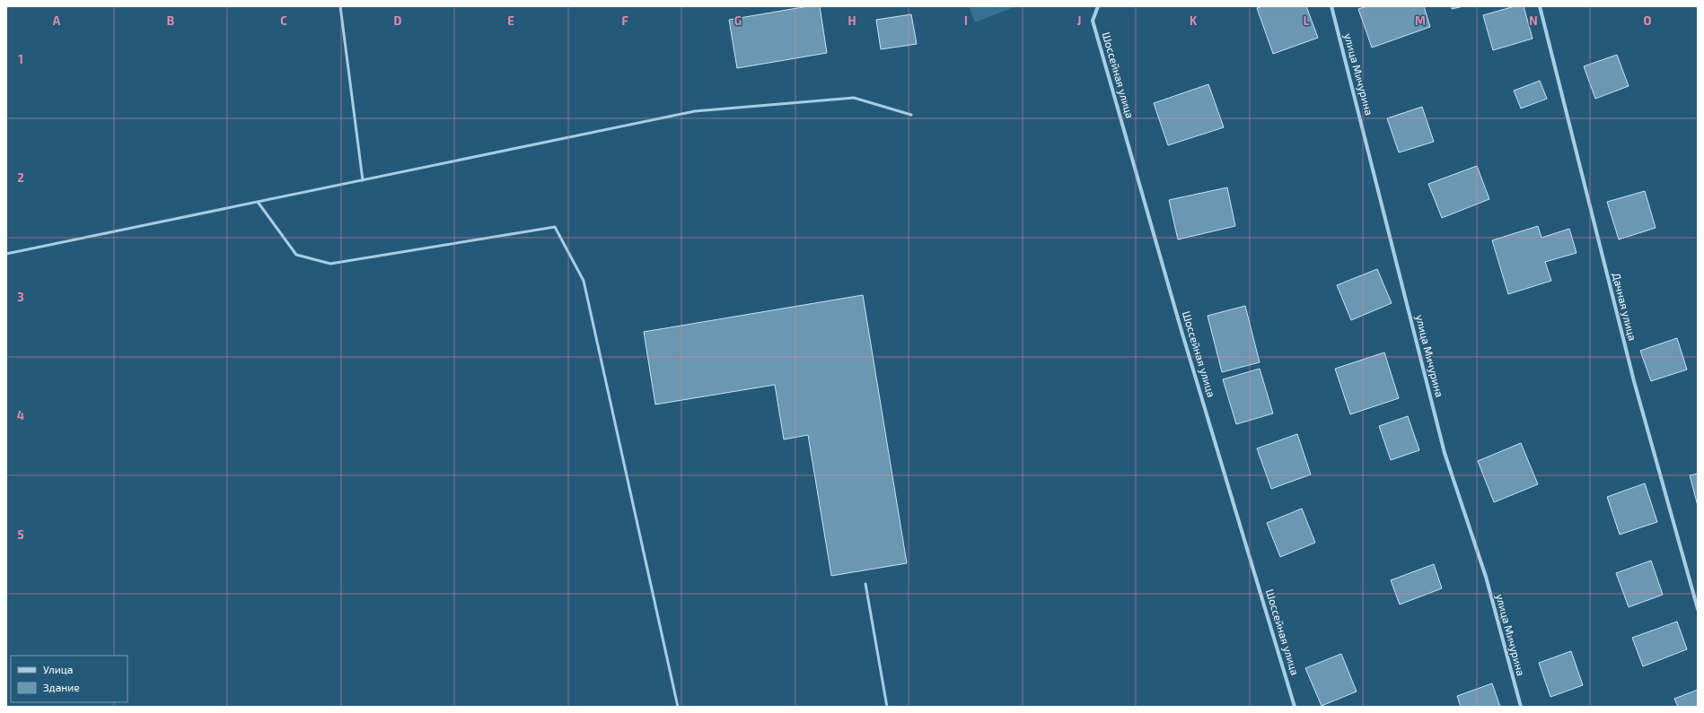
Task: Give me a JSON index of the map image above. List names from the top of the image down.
{
  "streets": {
    "street": ["улица Мичурина", "Шоссейная улица", "Дачная улица"]
  },
  "legend": ["Улица", "Здание"],
  "grid": {
    "columns": [
      "A",
      "B",
      "C",
      "D",
      "E",
      "F",
      "G",
      "H",
      "I",
      "J",
      "K",
      "L",
      "M",
      "N",
      "O"
    ],
    "rows": [
      "1",
      "2",
      "3",
      "4",
      "5"
    ]
  }
}
